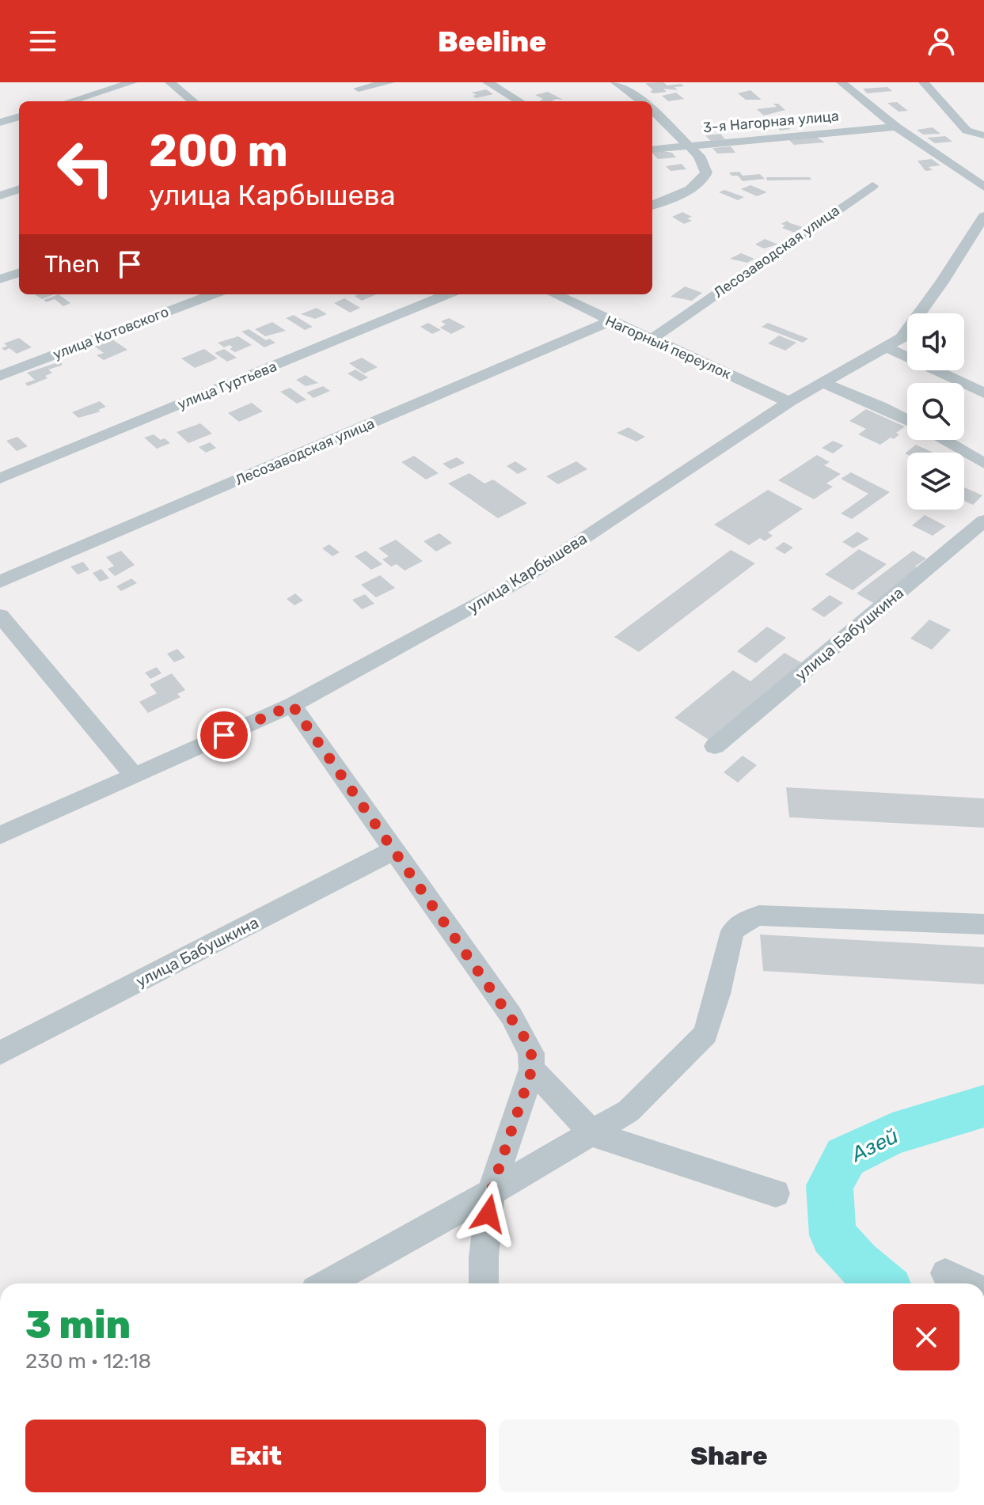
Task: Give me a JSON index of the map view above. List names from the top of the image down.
{
  "streets": {
    "street": [
      "3-я Нагорная улица",
      "Лесозаводская улица",
      "улица Котовского",
      "Нагорный переулок",
      "улица Гуртьева",
      "улица Карбышева",
      "улица Бабушкина"
    ]
  },
  "crossings": [
    ["Лесозаводская улица", "Нагорный переулок"],
    ["Нагорный переулок", "улица Карбышева"]
  ],
  "water": ["Азей"],
  "page": {
    "header": "Beeline",
    "turn": ["200 m", "улица Карбышева"],
    "then": "Then",
    "heading": ["3 min", "230 m · 12:18"],
    "buttons": ["Exit", "Share"]
  }
}
